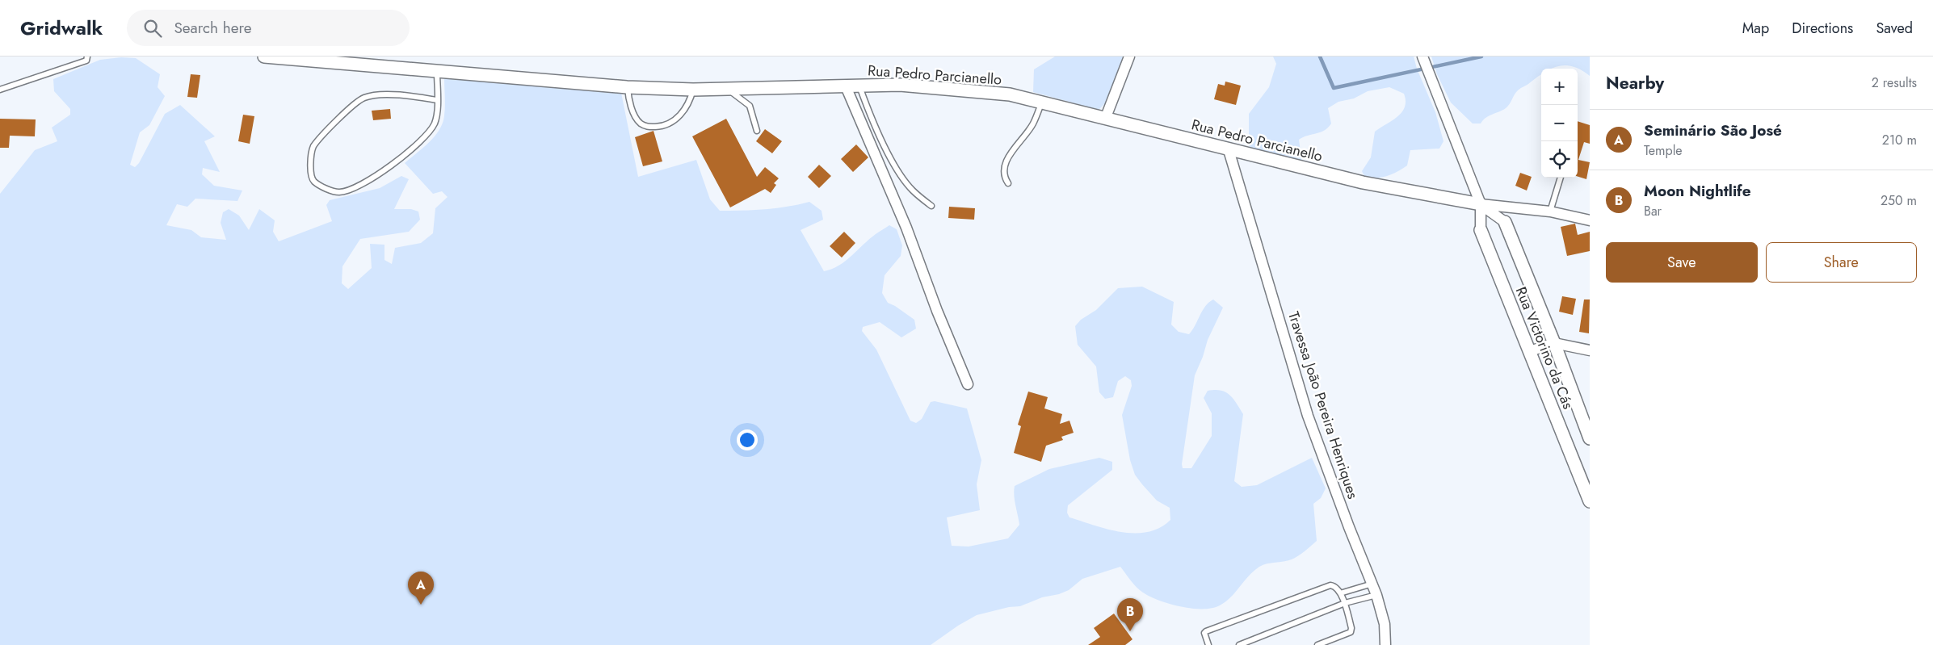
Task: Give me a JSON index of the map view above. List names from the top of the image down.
{
  "streets": {
    "street": ["Rua Pedro Parcianello", "Rua Victorino da Cás", "Travessa João Pereira Henriques"]
  },
  "crossings": [
    ["Rua Pedro Parcianello", "Rua Victorino da Cás"],
    ["Rua Pedro Parcianello", "Travessa João Pereira Henriques"]
  ],
  "page": {
    "header": "Gridwalk",
    "search": "Search here",
    "nav": ["Map", "Directions", "Saved"],
    "heading": ["Nearby", "2 results"],
    "map_buttons": ["+", "−"],
    "list": [
      {
        "mark": "A",
        "name": "Seminário São José",
        "note": "Temple",
        "value": "210 m"
      },
      {
        "mark": "B",
        "name": "Moon Nightlife",
        "note": "Bar",
        "value": "250 m"
      }
    ],
    "buttons": ["Save", "Share"],
    "pins": ["A", "B"]
  }
}
